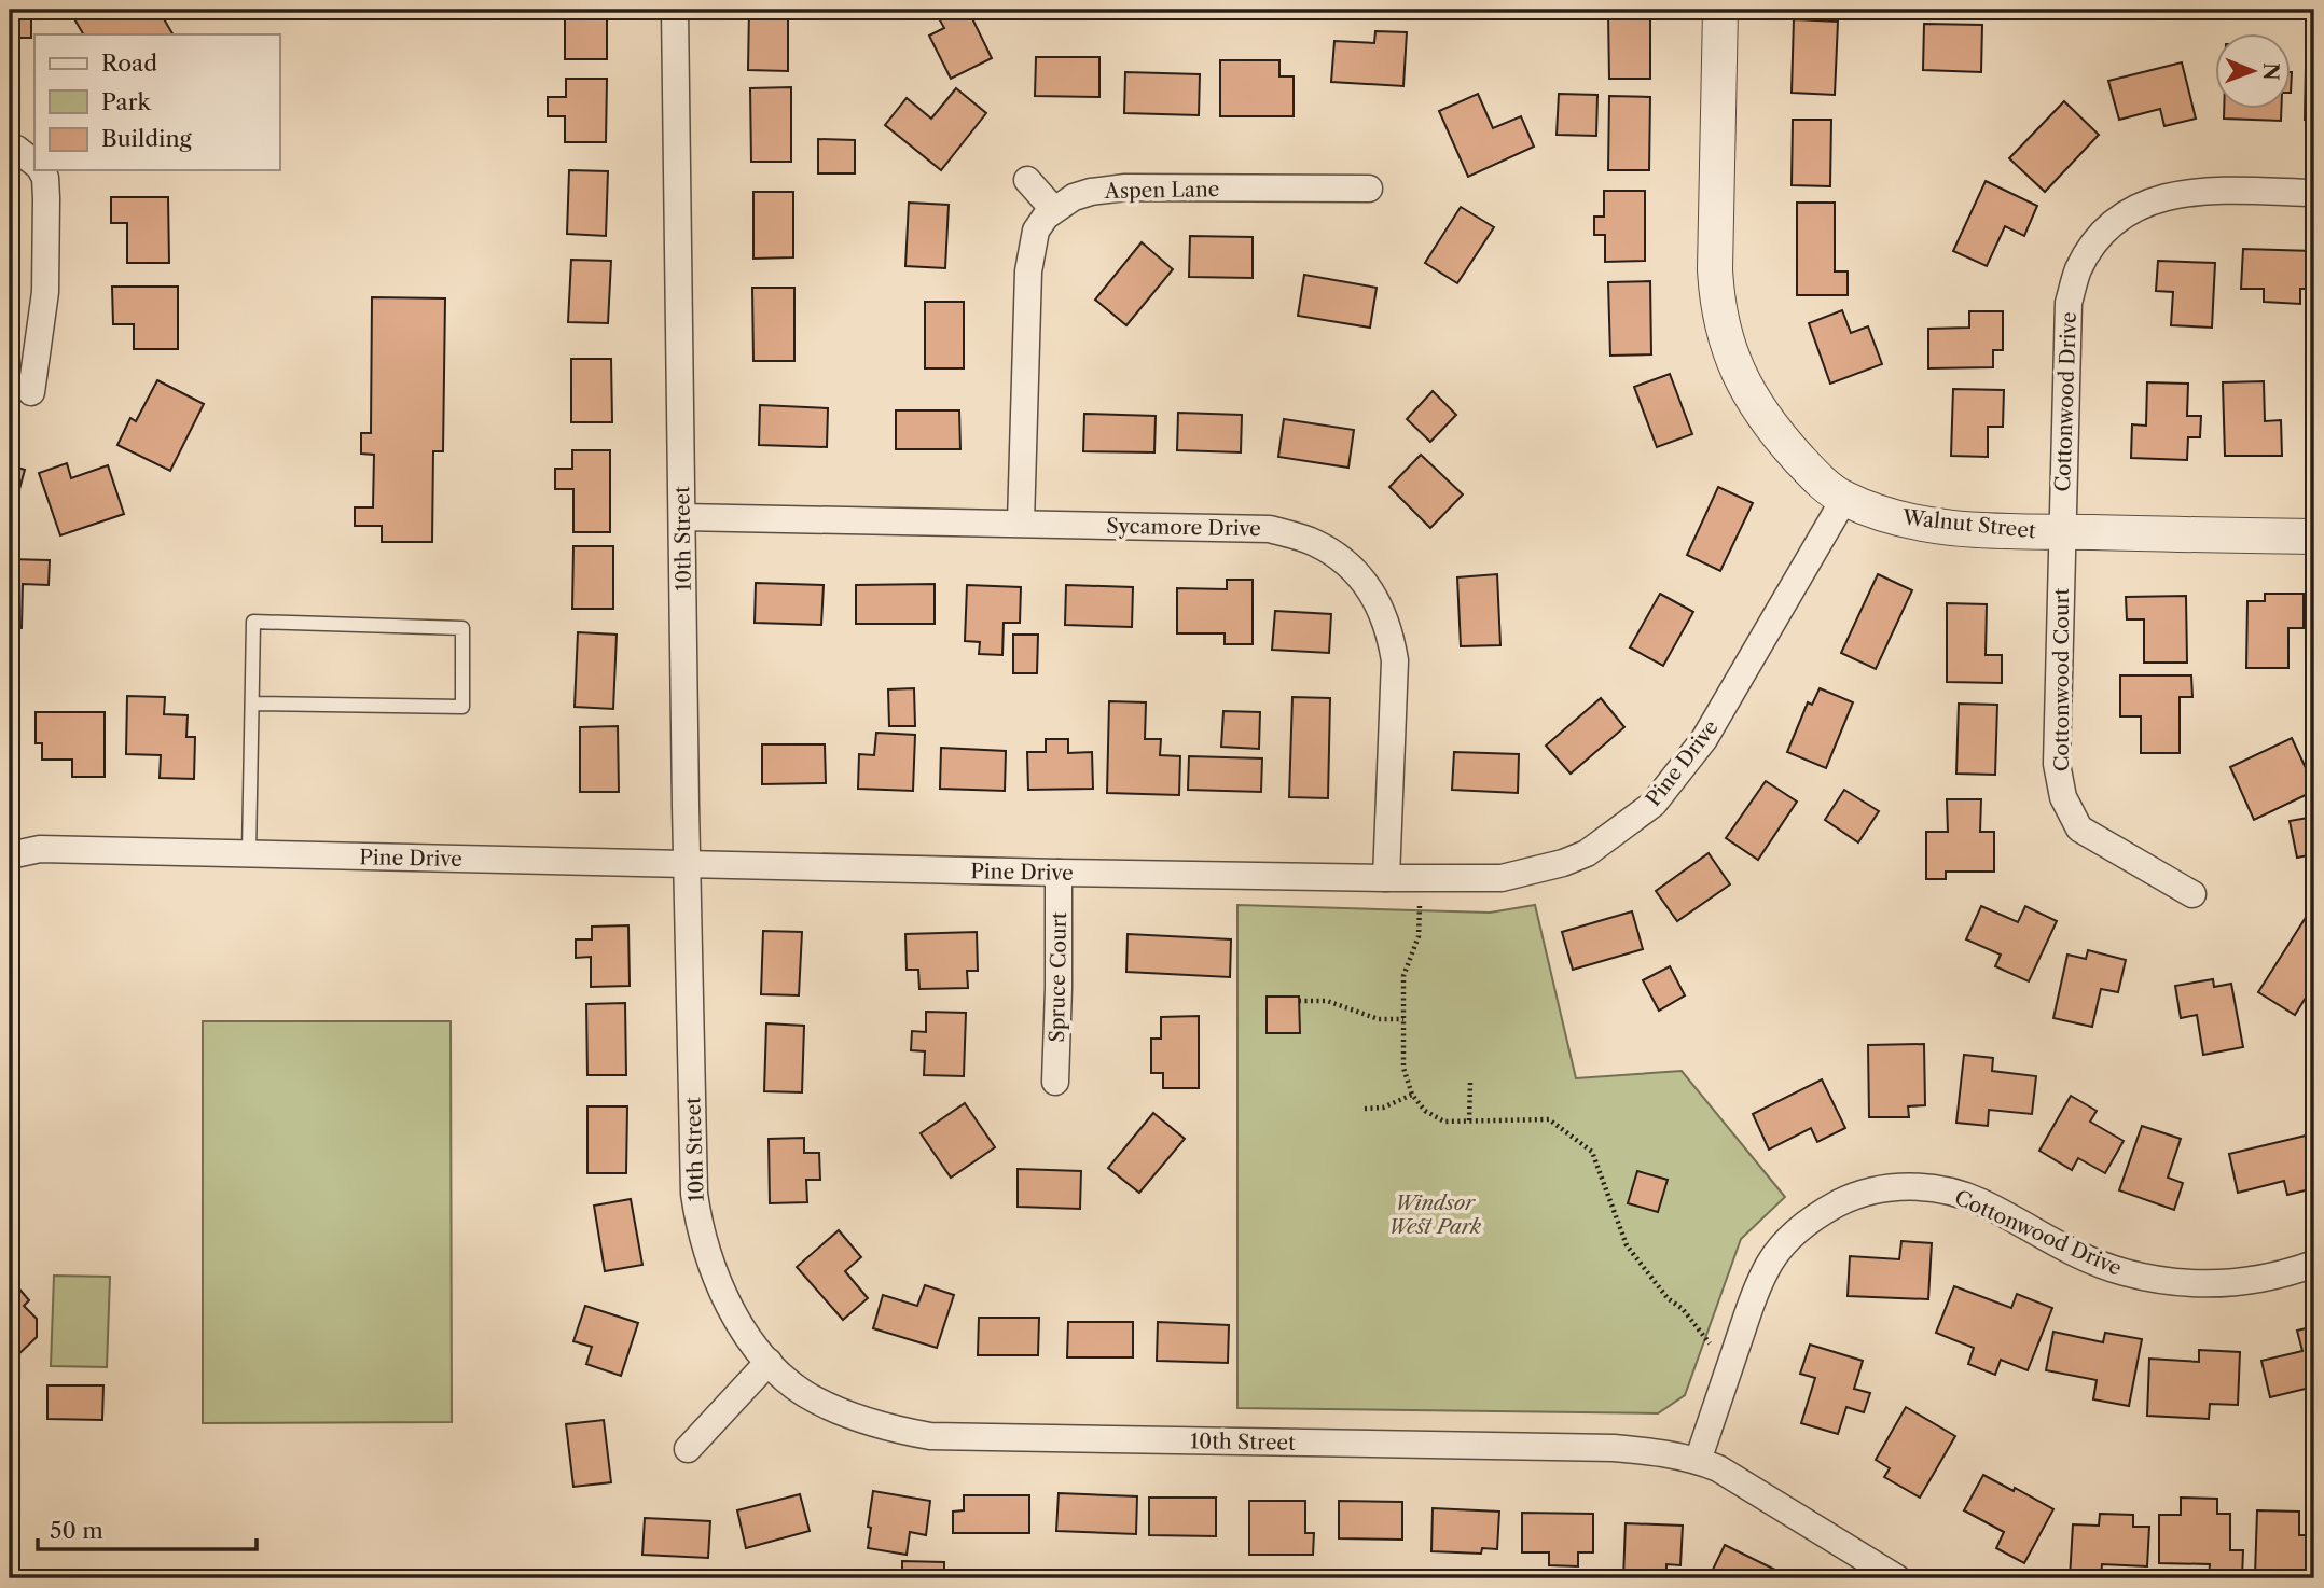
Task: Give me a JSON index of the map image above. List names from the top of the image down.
{
  "streets": {
    "street": [
      "Aspen Lane",
      "Cottonwood Drive",
      "Walnut Street",
      "Sycamore Drive",
      "10th Street",
      "Cottonwood Court",
      "Pine Drive",
      "Spruce Court"
    ]
  },
  "crossings": [
    ["Cottonwood Drive", "Walnut Street"],
    ["Cottonwood Drive", "10th Street"],
    ["Cottonwood Drive", "Cottonwood Court"],
    ["Walnut Street", "Cottonwood Court"],
    ["Walnut Street", "Pine Drive"],
    ["Sycamore Drive", "10th Street"],
    ["Sycamore Drive", "Pine Drive"],
    ["10th Street", "Pine Drive"],
    ["Pine Drive", "Spruce Court"]
  ],
  "parks": ["Windsor West Park"],
  "legend": ["Road", "Park", "Building"],
  "scale_bar": "50 m",
  "north": "right"
}
